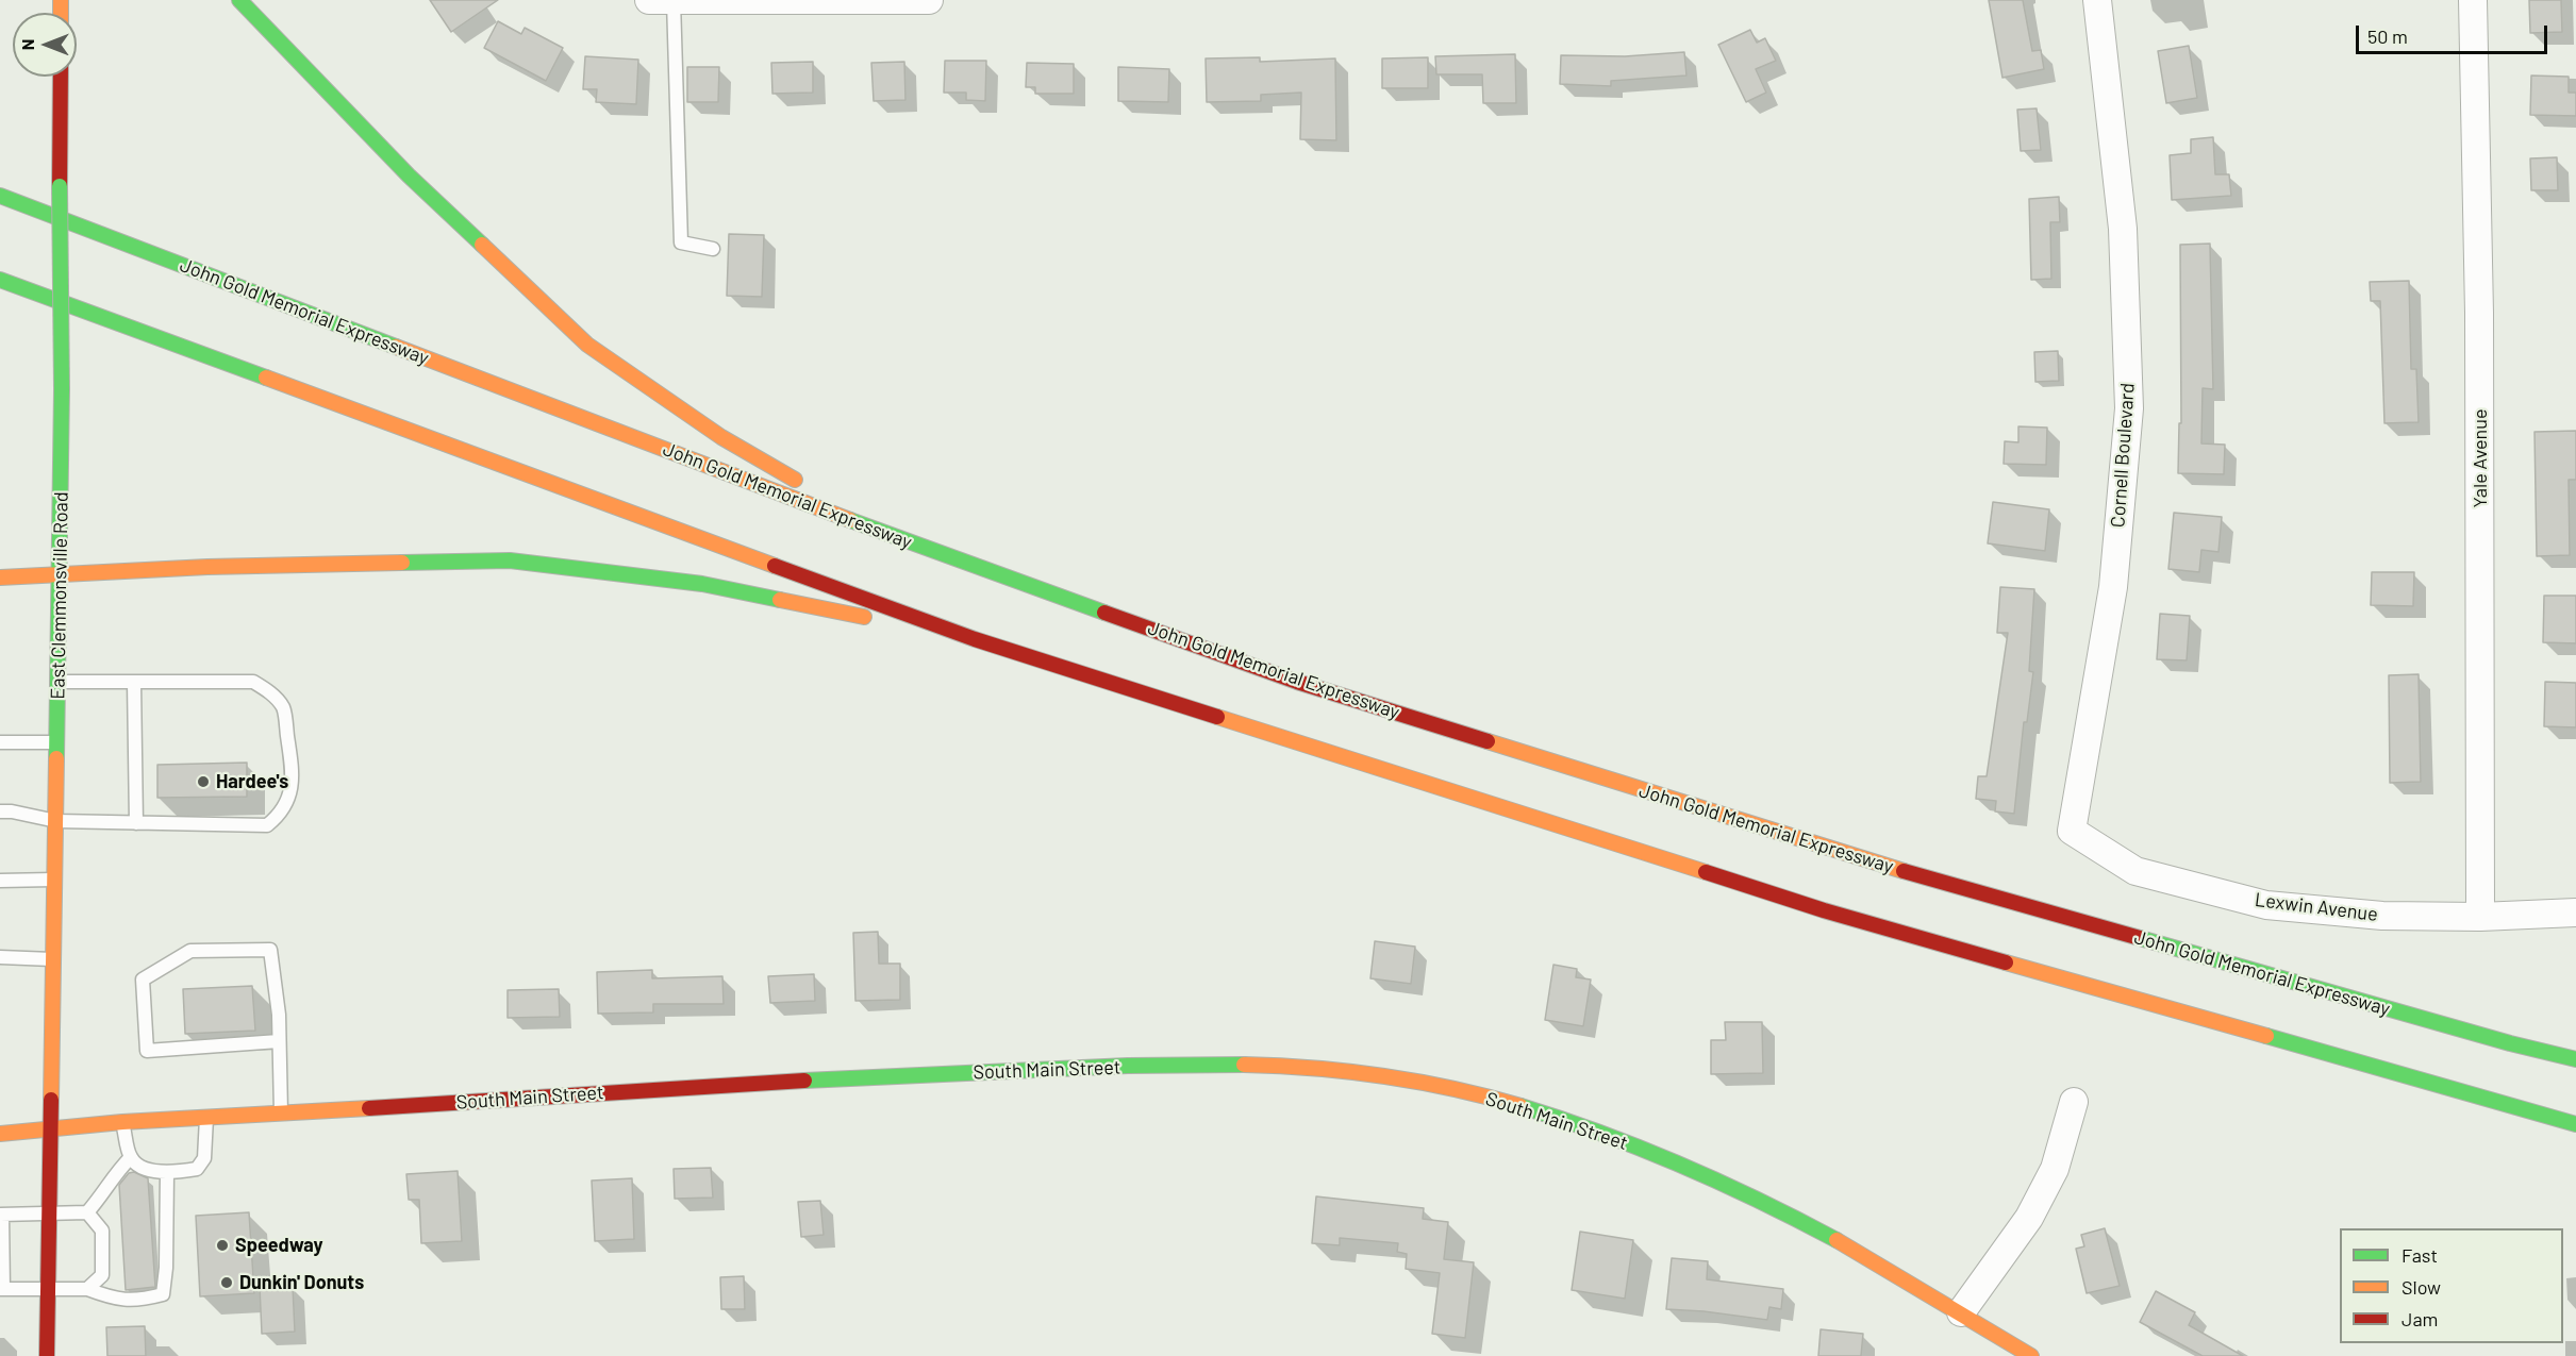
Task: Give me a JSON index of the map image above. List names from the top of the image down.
{
  "streets": {
    "main road": ["John Gold Memorial Expressway", "East Clemmonsville Road", "South Main Street"],
    "street": ["Cornell Boulevard", "Yale Avenue", "Lexwin Avenue"]
  },
  "crossings": [
    ["Cornell Boulevard", "Lexwin Avenue"],
    ["Yale Avenue", "Lexwin Avenue"],
    ["East Clemmonsville Road", "South Main Street"]
  ],
  "places": ["Hardee's", "Speedway", "Dunkin' Donuts"],
  "legend": ["Fast", "Slow", "Jam"],
  "scale_bar": "50 m",
  "north": "left"
}
